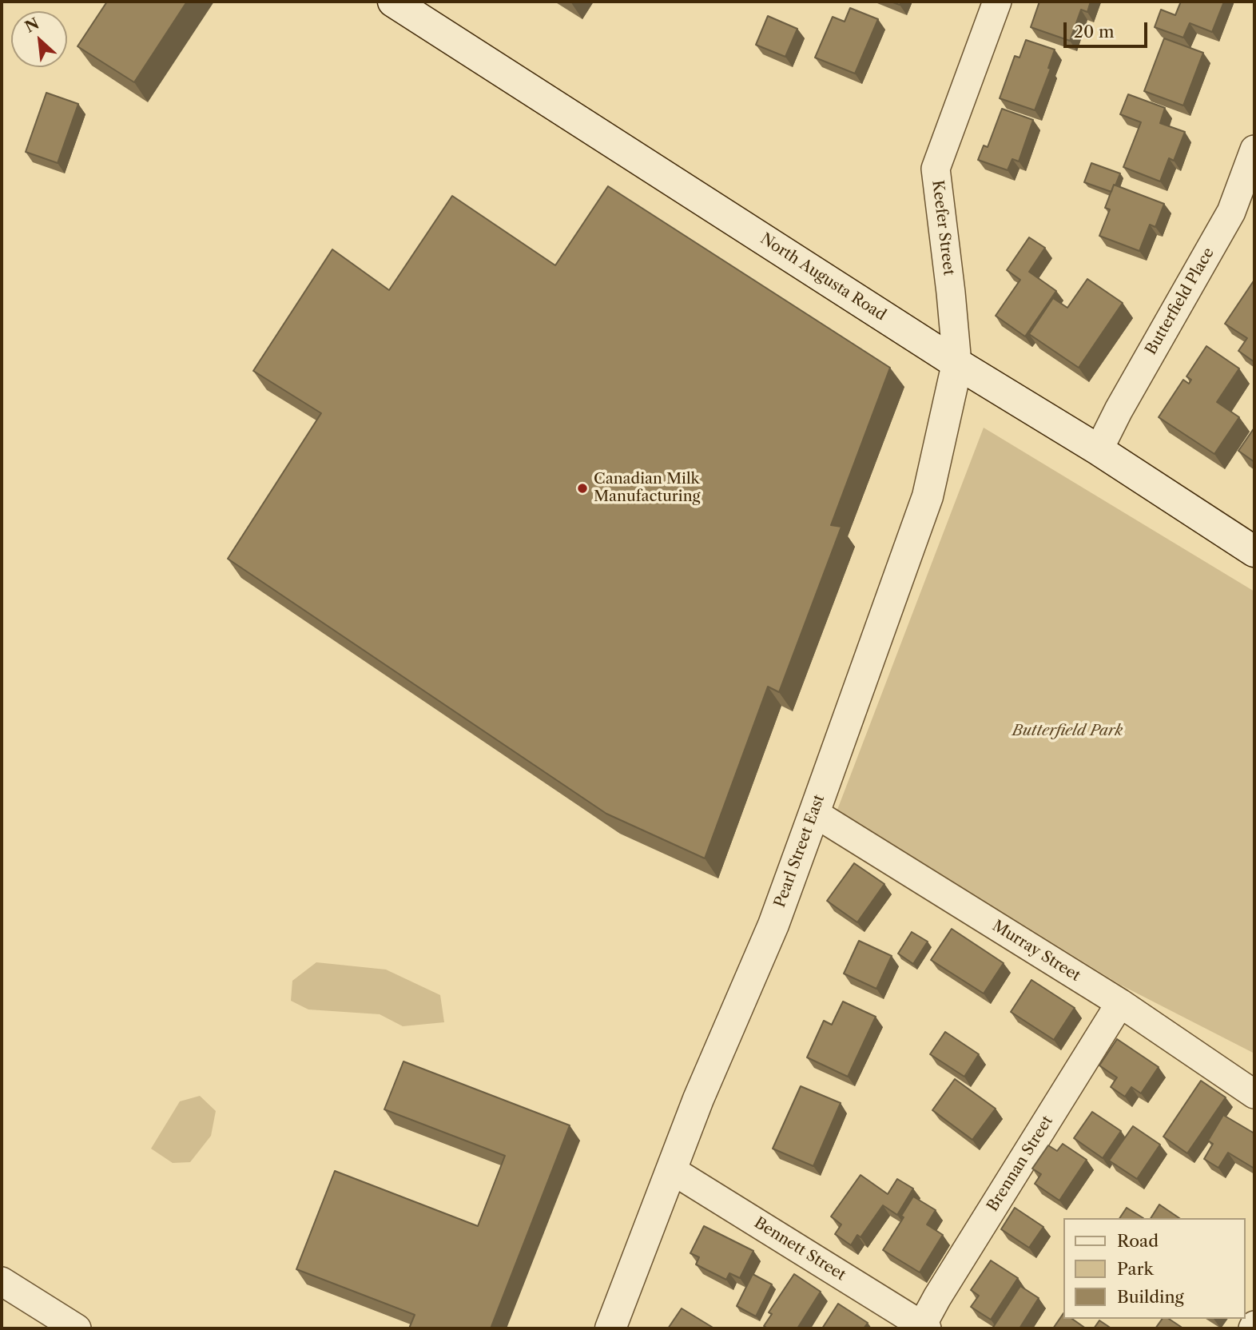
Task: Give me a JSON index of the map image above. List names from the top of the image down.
{
  "streets": {
    "main road": ["North Augusta Road", "Pearl Street East"],
    "street": [
      "Keefer Street",
      "Butterfield Place",
      "Murray Street",
      "Brennan Street",
      "Bennett Street"
    ]
  },
  "crossings": [
    ["Keefer Street", "North Augusta Road"],
    ["Keefer Street", "Pearl Street East"],
    ["North Augusta Road", "Butterfield Place"],
    ["North Augusta Road", "Pearl Street East"],
    ["Pearl Street East", "Murray Street"],
    ["Pearl Street East", "Bennett Street"],
    ["Murray Street", "Brennan Street"],
    ["Brennan Street", "Bennett Street"]
  ],
  "parks": ["Butterfield Park"],
  "places": ["Canadian Milk Manufacturing"],
  "legend": ["Road", "Park", "Building"],
  "scale_bar": "20 m",
  "north": "top left"
}
